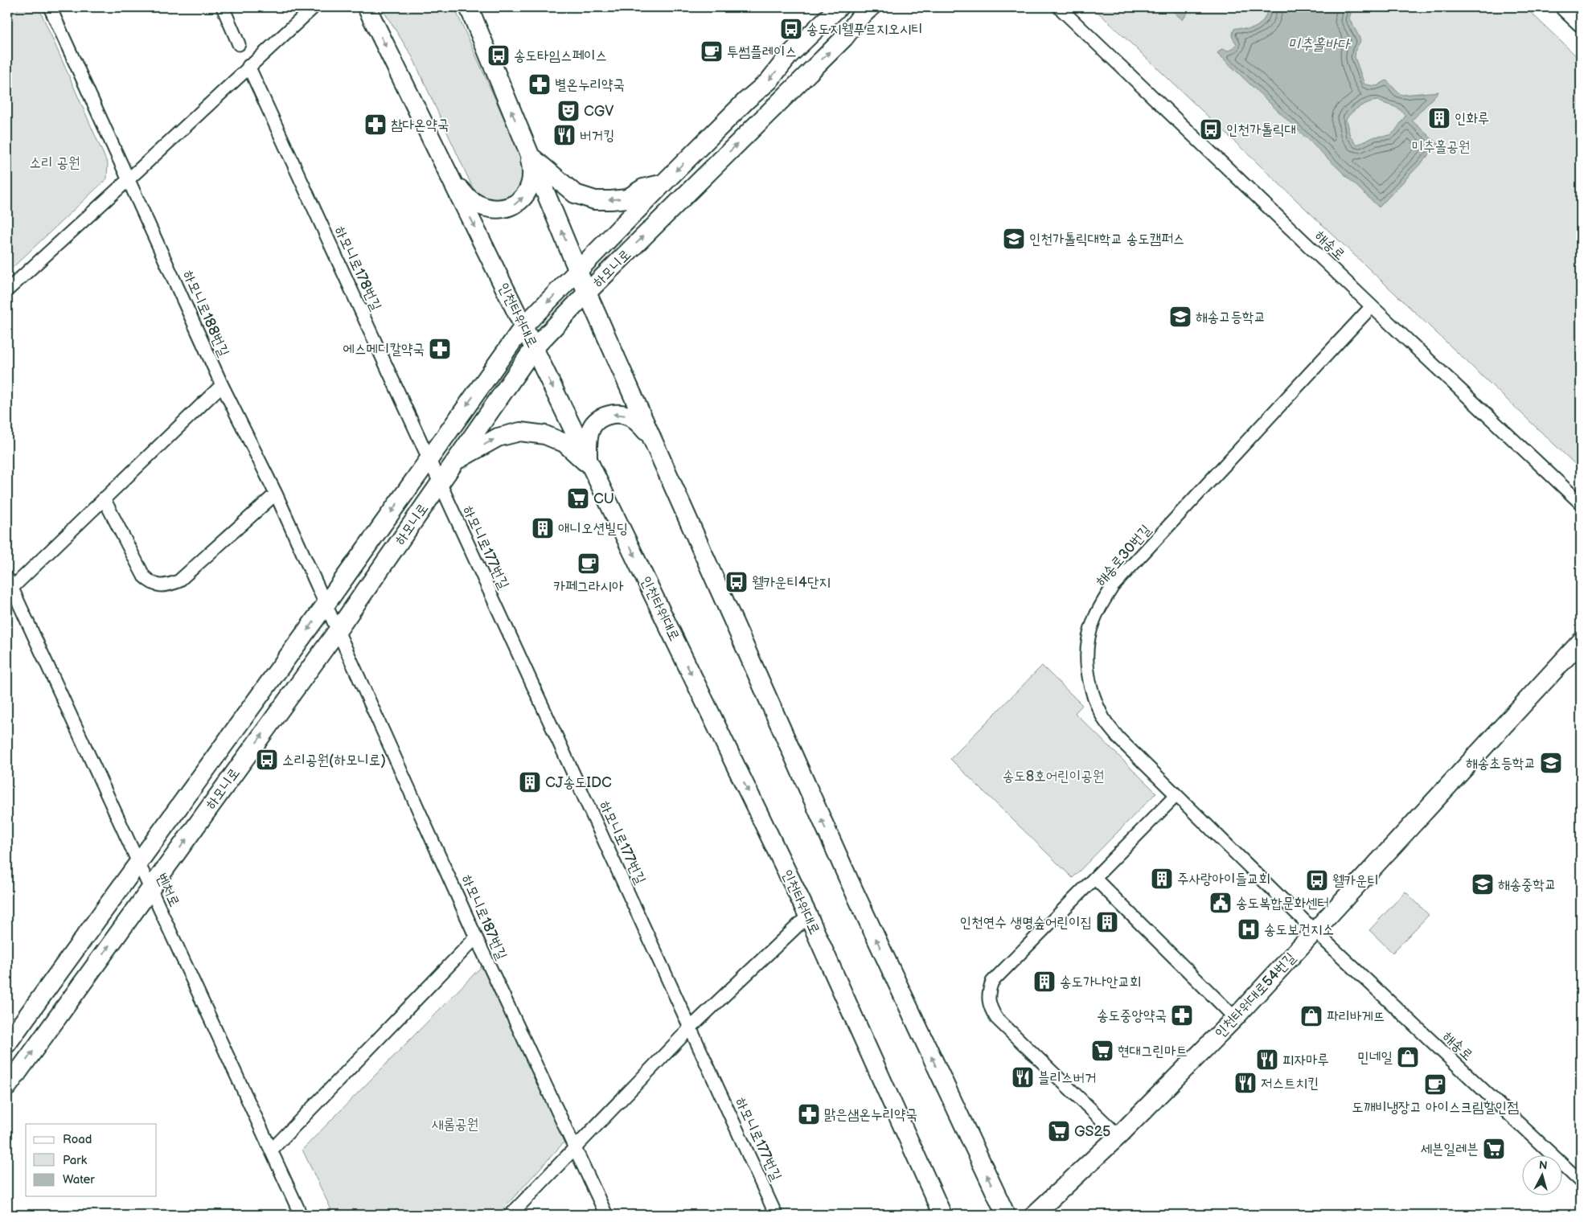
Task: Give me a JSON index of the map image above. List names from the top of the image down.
{
  "streets": {
    "street": [
      "해송로",
      "하모니로178번길",
      "하모니로",
      "하모니로188번길",
      "인천타워대로",
      "하모니로177번길",
      "해송로30번길",
      "벤처로",
      "하모니로187번길",
      "인천타워대로54번길"
    ]
  },
  "crossings": [
    ["해송로", "해송로30번길"],
    ["해송로", "인천타워대로54번길"],
    ["하모니로178번길", "하모니로"],
    ["하모니로178번길", "하모니로177번길"],
    ["하모니로", "하모니로188번길"],
    ["하모니로", "인천타워대로"],
    ["하모니로", "하모니로177번길"],
    ["하모니로", "벤처로"],
    ["하모니로", "하모니로187번길"],
    ["하모니로188번길", "하모니로187번길"],
    ["해송로30번길", "인천타워대로54번길"]
  ],
  "water": ["미추홀바다"],
  "parks": [
    "미추홀공원",
    "소리 공원",
    "송도8호어린이공원",
    "새롬공원"
  ],
  "places": {
    "bus stop": [
      "송도지웰푸르지오시티",
      "송도타임스페이스",
      "인천가톨릭대",
      "웰카운티4단지",
      "소리공원(하모니로)",
      "웰카운티"
    ],
    "cafe": ["투썸플레이스", "카페그라시아", "도깨비냉장고 아이스크림할인점"],
    "pharmacy": [
      "별온누리약국",
      "참다온약국",
      "에스메디칼약국",
      "송도중앙약국",
      "맑은샘온누리약국"
    ],
    "theatre": ["CGV"],
    "building": [
      "인화루",
      "애니오션빌딩",
      "CJ송도IDC",
      "주사랑아이들교회",
      "인천연수 생명숲어린이집",
      "송도가나안교회"
    ],
    "restaurant": [
      "버거킹",
      "피자마루",
      "블리스버거",
      "저스트치킨"
    ],
    "school or university": [
      "인천가톨릭대학교 송도캠퍼스",
      "해송고등학교",
      "해송초등학교",
      "해송중학교"
    ],
    "supermarket": [
      "CU",
      "현대그린마트",
      "GS25",
      "세븐일레븐"
    ],
    "public building": ["송도복합문화센터"],
    "hospital": ["송도보건지소"],
    "shop": ["파리바게뜨", "민네일"]
  },
  "legend": ["Road", "Park", "Water"],
  "north": "top"
}
